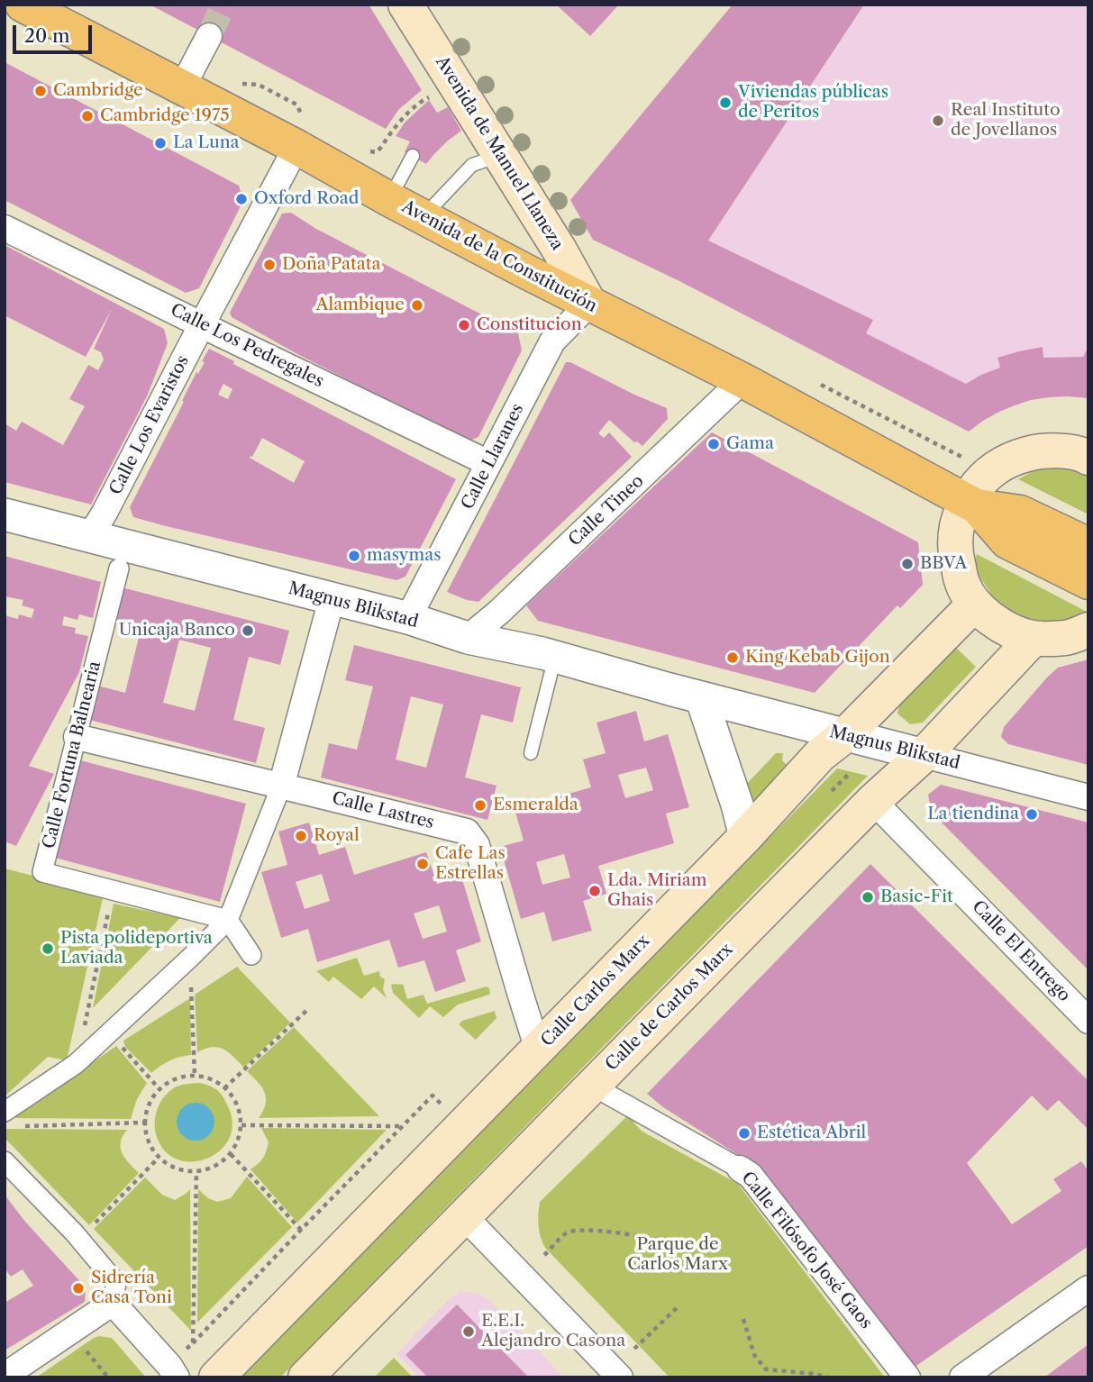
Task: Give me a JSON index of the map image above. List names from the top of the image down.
{
  "streets": {
    "main road": [
      "Avenida de Manuel Llaneza",
      "Avenida de la Constitución",
      "Calle Carlos Marx",
      "Calle de Carlos Marx"
    ],
    "street": [
      "Calle Los Pedregales",
      "Calle Los Evaristos",
      "Calle Llaranes",
      "Calle Tineo",
      "Magnus Blikstad",
      "Calle Fortuna Balnearia",
      "Calle Lastres",
      "Calle El Entrego",
      "Calle Filósofo José Gaos"
    ]
  },
  "crossings": [
    ["Avenida de Manuel Llaneza", "Avenida de la Constitución"],
    ["Avenida de Manuel Llaneza", "Calle Llaranes"],
    ["Avenida de la Constitución", "Calle Los Evaristos"],
    ["Avenida de la Constitución", "Calle Llaranes"],
    ["Avenida de la Constitución", "Calle Tineo"],
    ["Calle Los Pedregales", "Calle Los Evaristos"],
    ["Calle Los Pedregales", "Calle Llaranes"],
    ["Calle Los Evaristos", "Magnus Blikstad"],
    ["Calle Llaranes", "Magnus Blikstad"],
    ["Calle Tineo", "Magnus Blikstad"],
    ["Magnus Blikstad", "Calle Carlos Marx"],
    ["Magnus Blikstad", "Calle de Carlos Marx"],
    ["Calle Fortuna Balnearia", "Calle Lastres"],
    ["Calle Lastres", "Calle Carlos Marx"],
    ["Calle El Entrego", "Calle de Carlos Marx"],
    ["Calle de Carlos Marx", "Calle Filósofo José Gaos"]
  ],
  "parks": ["Parque de Carlos Marx"],
  "places": [
    "Cambridge",
    "Viviendas públicas de Peritos",
    "Cambridge 1975",
    "Real Instituto de Jovellanos",
    "La Luna",
    "Oxford Road",
    "Doña Patata",
    "Alambique",
    "Constitucion",
    "Gama",
    "masymas",
    "BBVA",
    "Unicaja Banco",
    "King Kebab Gijon",
    "Esmeralda",
    "La tiendina",
    "Royal",
    "Cafe Las Estrellas",
    "Lda. Miriam Ghais",
    "Basic-Fit",
    "Pista polideportiva Laviada",
    "Estética Abril",
    "Sidrería Casa Toni",
    "E.E.I. Alejandro Casona"
  ],
  "scale_bar": "20 m"
}
